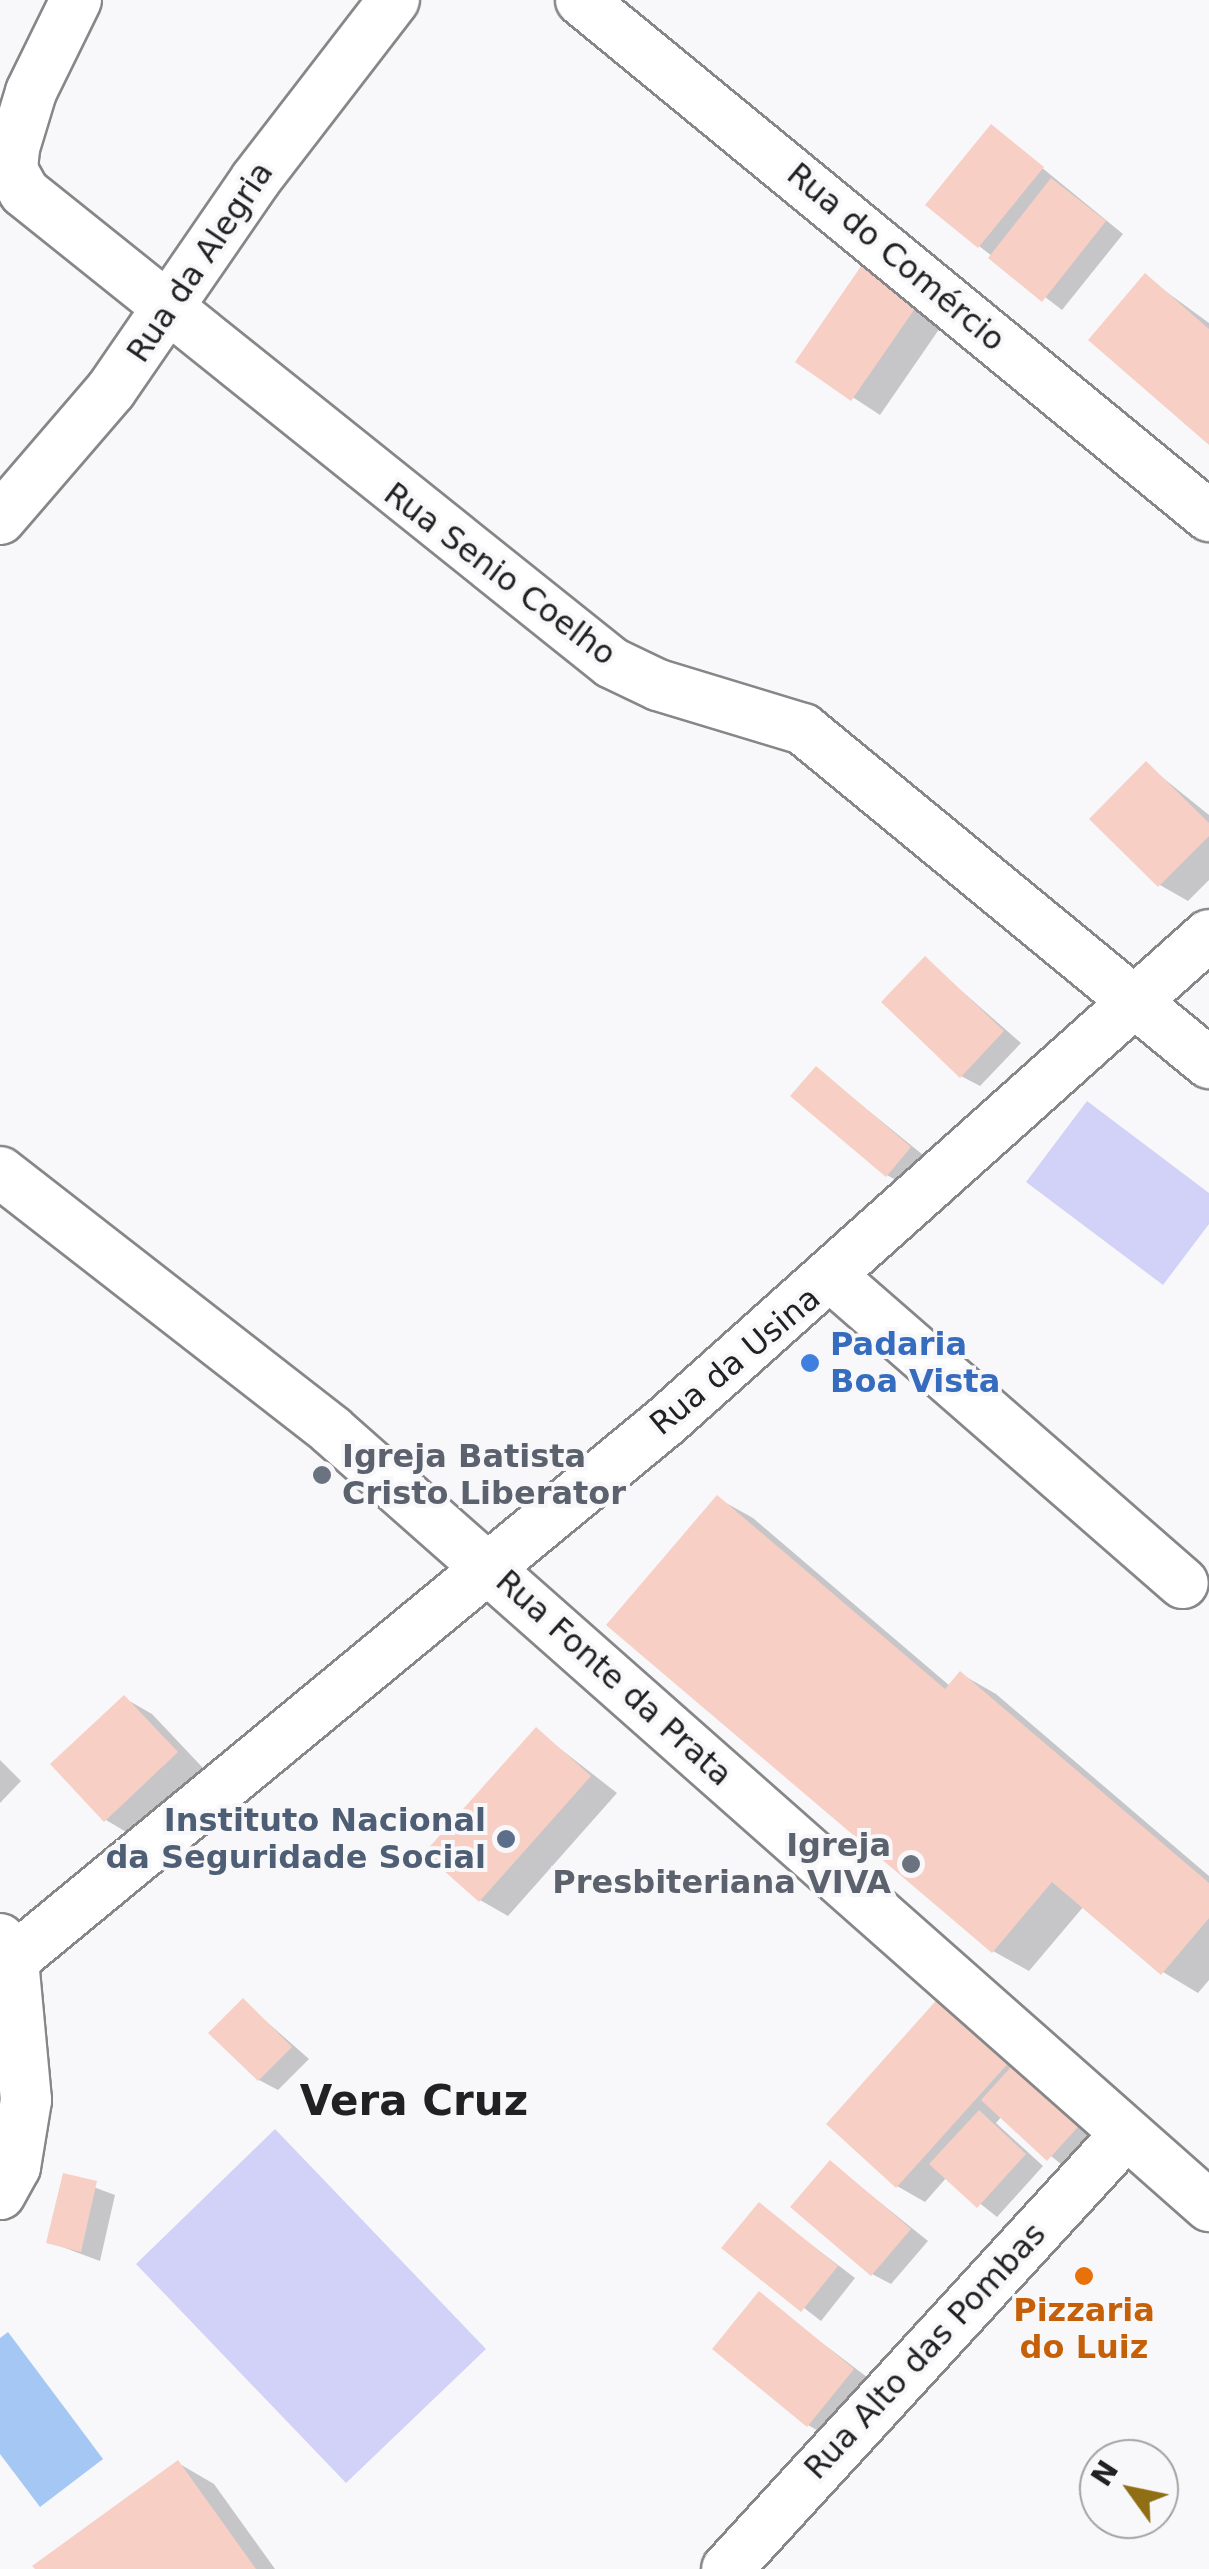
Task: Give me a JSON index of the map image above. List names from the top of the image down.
{
  "streets": {
    "street": [
      "Rua do Comércio",
      "Rua da Alegria",
      "Rua Senio Coelho",
      "Rua da Usina",
      "Rua Fonte da Prata",
      "Rua Alto das Pombas"
    ]
  },
  "crossings": [
    ["Rua da Alegria", "Rua Senio Coelho"],
    ["Rua Senio Coelho", "Rua da Usina"],
    ["Rua da Usina", "Rua Fonte da Prata"],
    ["Rua Fonte da Prata", "Rua Alto das Pombas"]
  ],
  "districts": ["Vera Cruz"],
  "places": [
    "Padaria Boa Vista",
    "Igreja Batista Cristo Liberator",
    "Instituto Nacional da Seguridade Social",
    "Igreja Presbiteriana VIVA",
    "Pizzaria do Luiz"
  ],
  "north": "top left"
}
